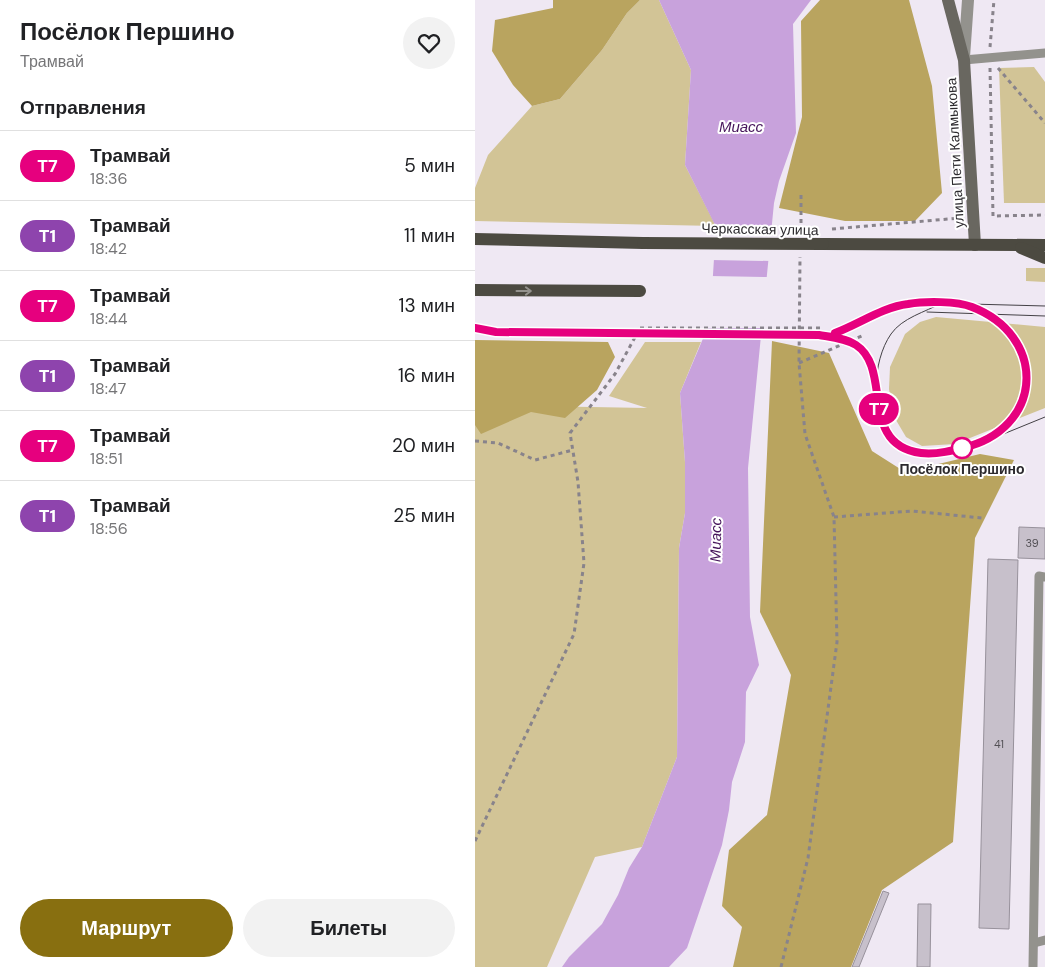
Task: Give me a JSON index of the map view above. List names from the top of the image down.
{
  "streets": {
    "main road": ["улица Пети Калмыкова", "Черкасская улица"]
  },
  "crossings": [
    ["улица Пети Калмыкова", "Черкасская улица"]
  ],
  "water": ["Миасс"],
  "places": ["Посёлок Першино"],
  "lines": ["tram line T7"],
  "house_numbers": ["39", "41"],
  "page": {
    "heading": [
      ["Посёлок Першино", "Трамвай"],
      "Отправления"
    ],
    "on_map": "T7",
    "list": [
      {
        "mark": "T7",
        "name": "Трамвай",
        "note": "18:36",
        "value": "5 мин"
      },
      {
        "mark": "T1",
        "name": "Трамвай",
        "note": "18:42",
        "value": "11 мин"
      },
      {
        "mark": "T7",
        "name": "Трамвай",
        "note": "18:44",
        "value": "13 мин"
      },
      {
        "mark": "T1",
        "name": "Трамвай",
        "note": "18:47",
        "value": "16 мин"
      },
      {
        "mark": "T7",
        "name": "Трамвай",
        "note": "18:51",
        "value": "20 мин"
      },
      {
        "mark": "T1",
        "name": "Трамвай",
        "note": "18:56",
        "value": "25 мин"
      }
    ],
    "buttons": ["Маршрут", "Билеты"]
  }
}
